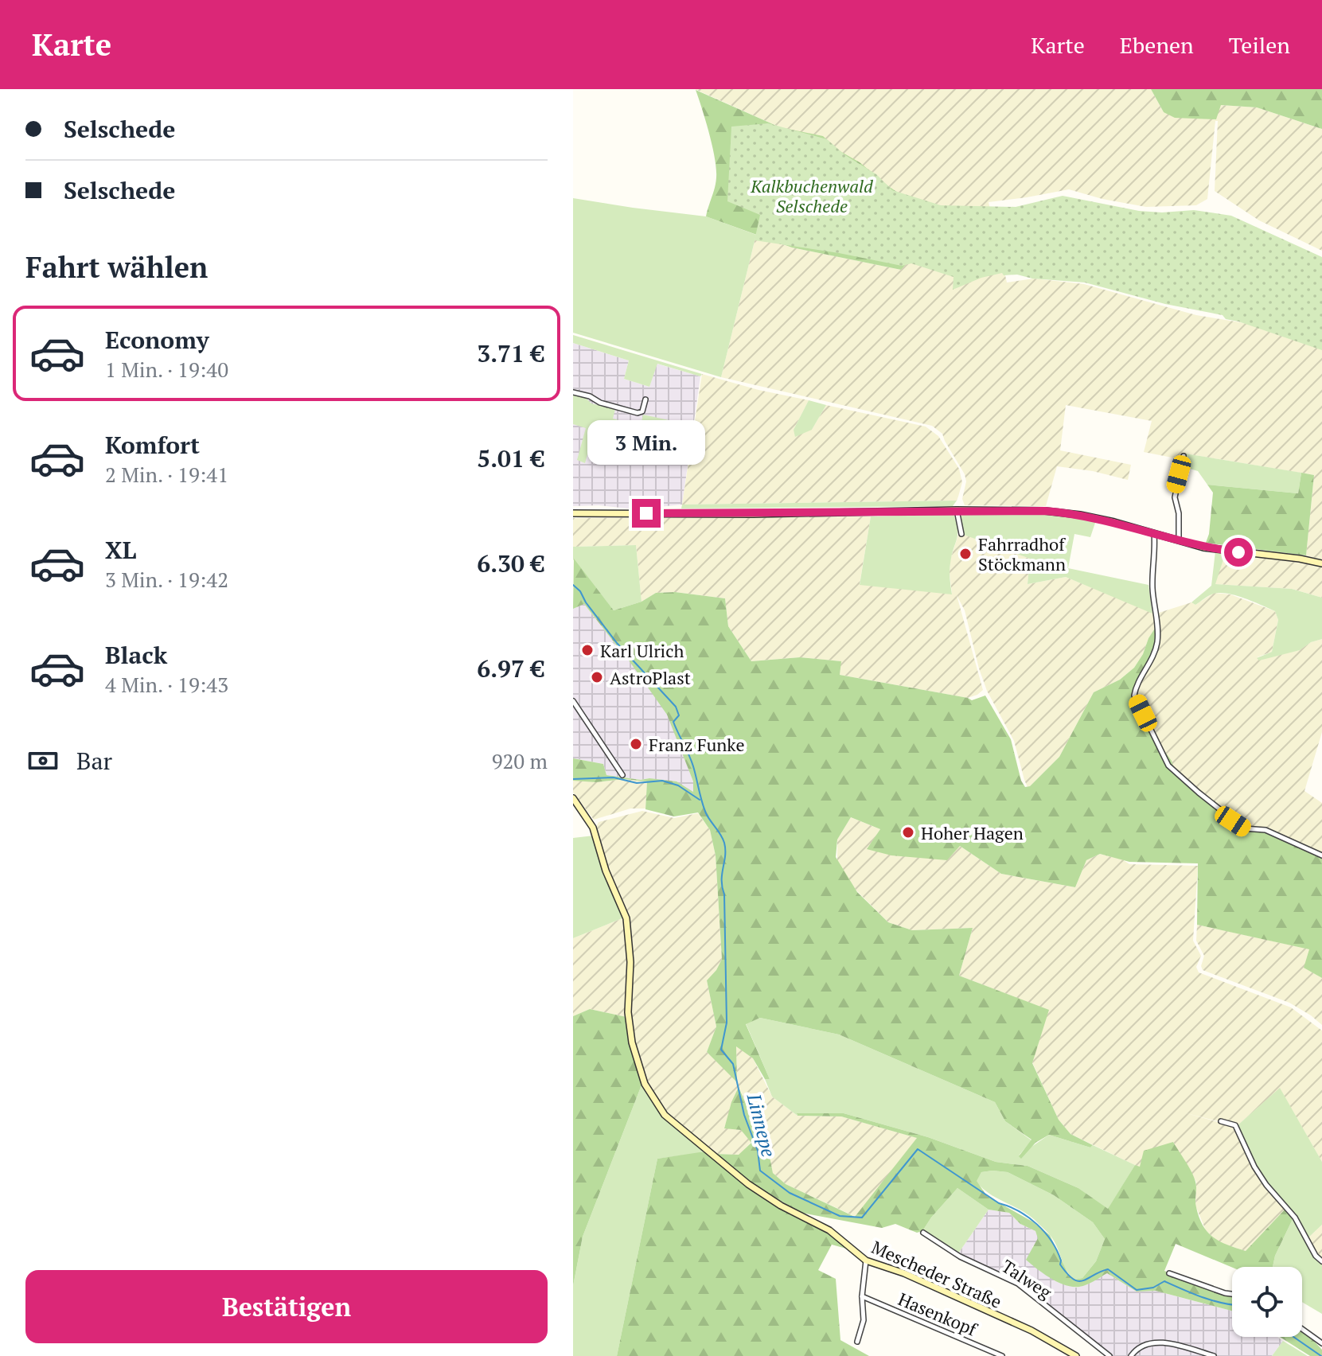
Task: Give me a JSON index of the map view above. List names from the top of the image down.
{
  "streets": {
    "main road": ["Mescheder Straße"],
    "street": ["Talweg", "Hasenkopf"]
  },
  "water": ["Linnepe"],
  "parks": ["Kalkbuchenwald Selschede"],
  "places": [
    "Fahrradhof Stöckmann",
    "Karl Ulrich",
    "AstroPlast",
    "Franz Funke",
    "Hoher Hagen"
  ],
  "page": {
    "header": "Karte",
    "nav": ["Karte", "Ebenen", "Teilen"],
    "banner": ["Selschede", "Selschede"],
    "heading": "Fahrt wählen",
    "list": [
      {
        "name": "Economy",
        "note": "1 Min. · 19:40",
        "value": "3.71 €"
      },
      {
        "name": "Komfort",
        "note": "2 Min. · 19:41",
        "value": "5.01 €"
      },
      {
        "name": "XL",
        "note": "3 Min. · 19:42",
        "value": "6.30 €"
      },
      {
        "name": "Black",
        "note": "4 Min. · 19:43",
        "value": "6.97 €"
      }
    ],
    "bubble": "3 Min.",
    "pay": ["Bar", "920 m"],
    "buttons": "Bestätigen"
  }
}
